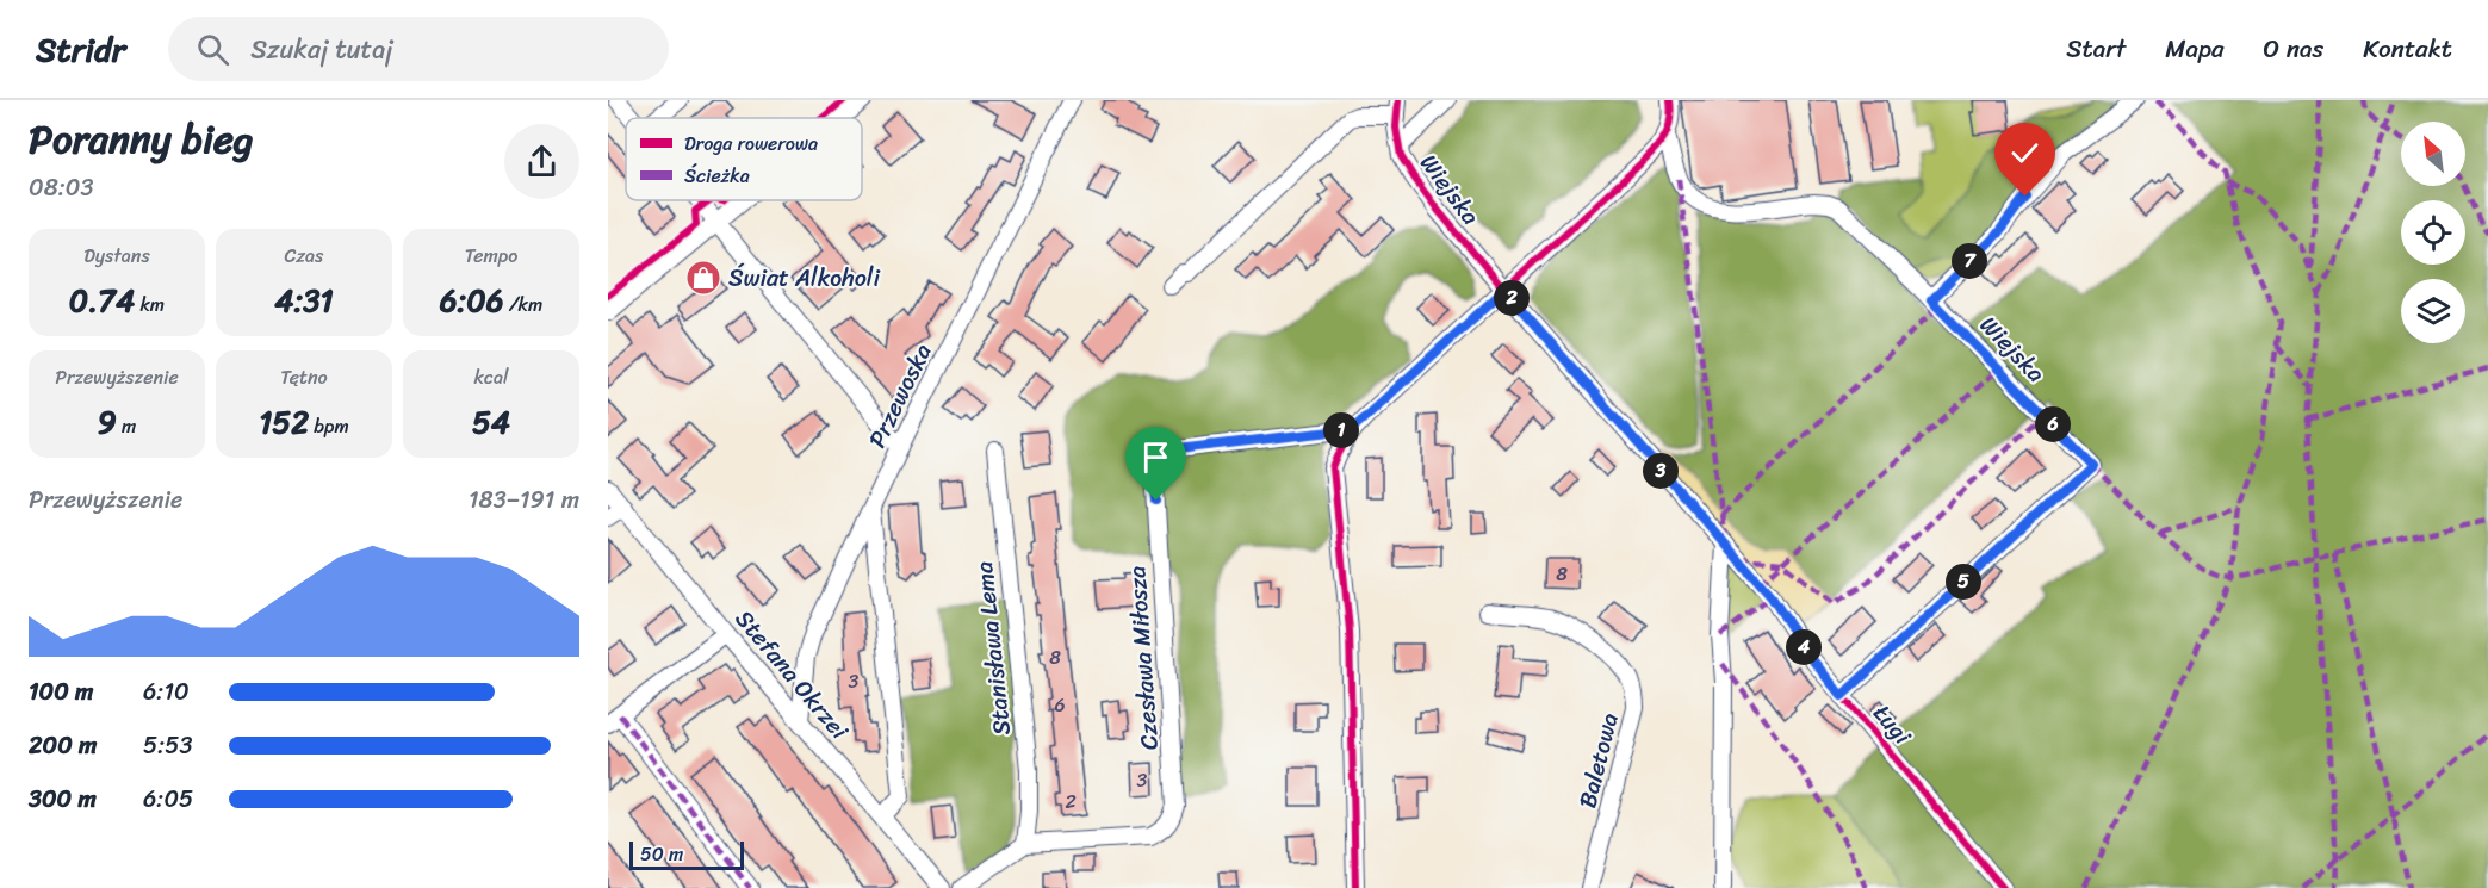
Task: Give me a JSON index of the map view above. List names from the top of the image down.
{
  "streets": {
    "street": [
      "Wiejska",
      "Przewoska",
      "Stanisława Lema",
      "Czesława Miłosza",
      "Stefana Okrzei",
      "Ługi",
      "Baletowa"
    ]
  },
  "crossings": [
    ["Wiejska", "Ługi"],
    ["Przewoska", "Stefana Okrzei"],
    ["Stanisława Lema", "Czesława Miłosza"]
  ],
  "places": {
    "shop": ["Świat Alkoholi"]
  },
  "house_numbers": [
    "8",
    "8",
    "3",
    "6",
    "3",
    "2"
  ],
  "legend": ["Droga rowerowa", "Ścieżka"],
  "scale_bar": "50 m",
  "north": "top left",
  "page": {
    "header": "Stridr",
    "search": "Szukaj tutaj",
    "nav": [
      "Start",
      "Mapa",
      "O nas",
      "Kontakt"
    ],
    "heading": ["Poranny bieg", "08:03"],
    "stats": [
      ["Dystans", "0.74 km"],
      ["Czas", "4:31"],
      ["Tempo", "6:06 /km"],
      ["Przewyższenie", "9 m"],
      ["Tętno", "152 bpm"],
      ["kcal", "54"]
    ],
    "pins": [
      "7",
      "2",
      "6",
      "1",
      "3",
      "5",
      "4"
    ],
    "chart": ["Przewyższenie", "183–191 m"],
    "list": [
      {
        "name": "100 m",
        "note": "6:10"
      },
      {
        "name": "200 m",
        "note": "5:53"
      },
      {
        "name": "300 m",
        "note": "6:05"
      }
    ],
    "scale": "50 m"
  }
}
